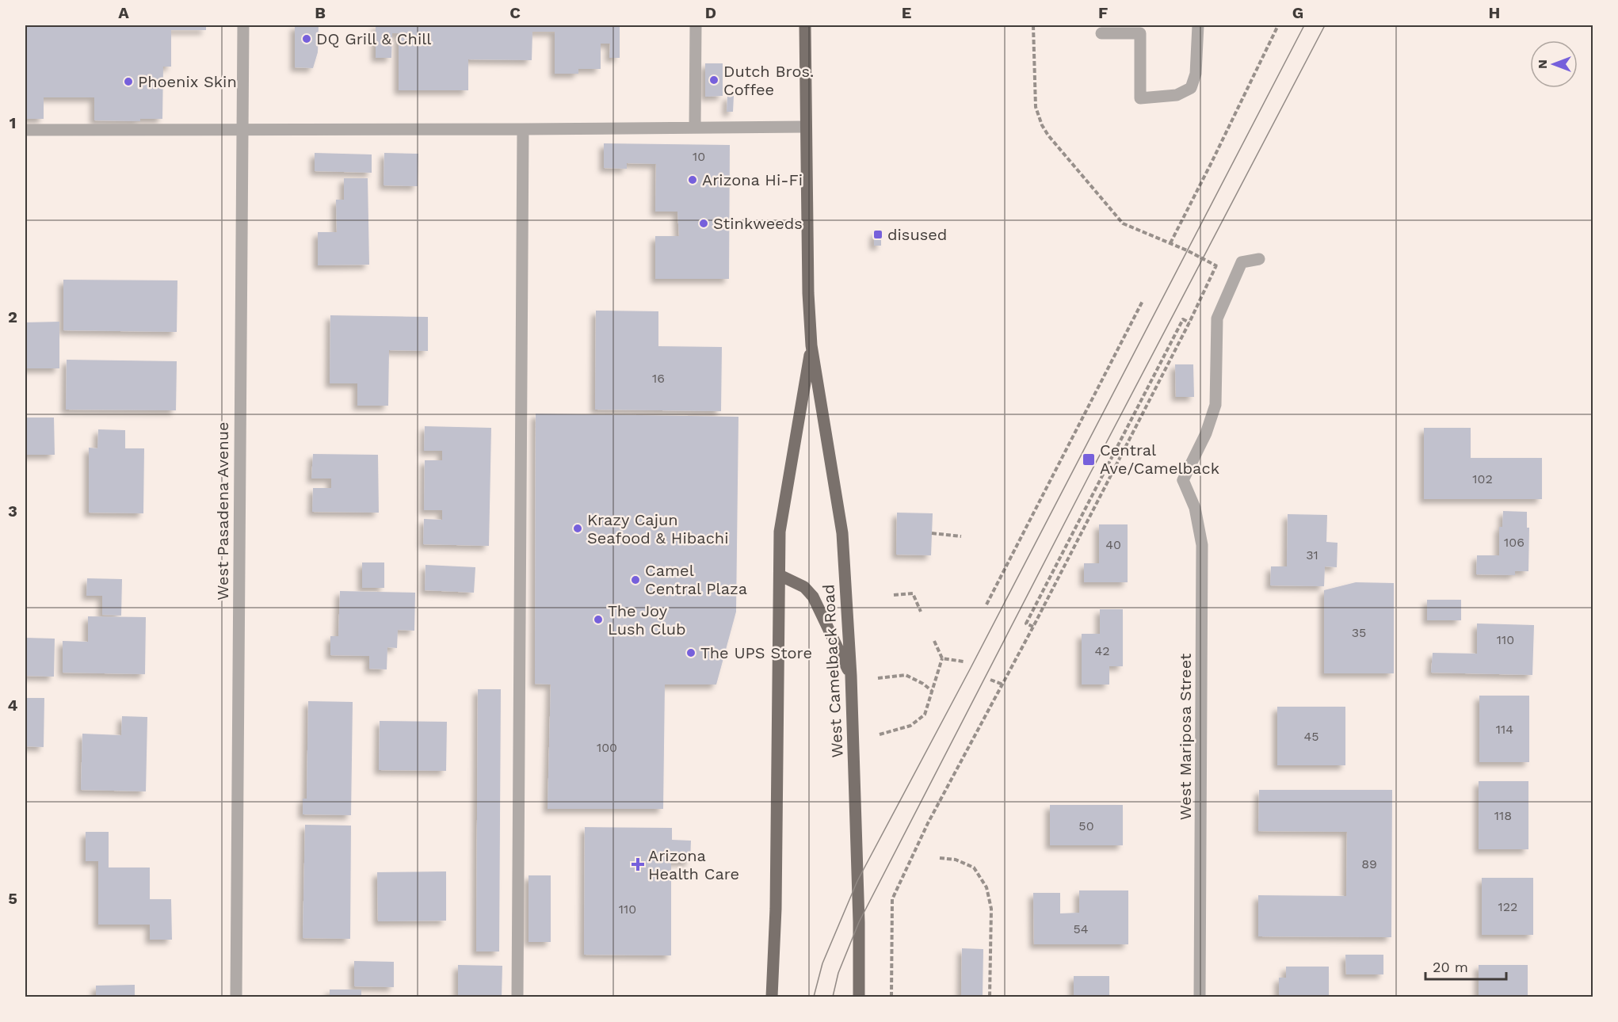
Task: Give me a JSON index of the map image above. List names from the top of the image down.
{
  "streets": {
    "main road": ["West Camelback Road"],
    "street": ["West Pasadena Avenue", "West Mariposa Street"]
  },
  "places": {
    "other": [
      "DQ Grill & Chill",
      "Dutch Bros. Coffee",
      "Phoenix Skin",
      "Arizona Hi-Fi",
      "Stinkweeds",
      "Krazy Cajun Seafood & Hibachi",
      "Camel Central Plaza",
      "The Joy Lush Club",
      "The UPS Store"
    ],
    "transit": ["disused", "Central Ave/Camelback"],
    "health": ["Arizona Health Care"]
  },
  "house_numbers": [
    "10",
    "16",
    "102",
    "106",
    "40",
    "31",
    "35",
    "110",
    "42",
    "114",
    "45",
    "100",
    "118",
    "50",
    "89",
    "122",
    "110",
    "54"
  ],
  "scale_bar": "20 m",
  "north": "left",
  "grid": {
    "columns": [
      "A",
      "B",
      "C",
      "D",
      "E",
      "F",
      "G",
      "H"
    ],
    "rows": [
      "1",
      "2",
      "3",
      "4",
      "5"
    ]
  }
}
